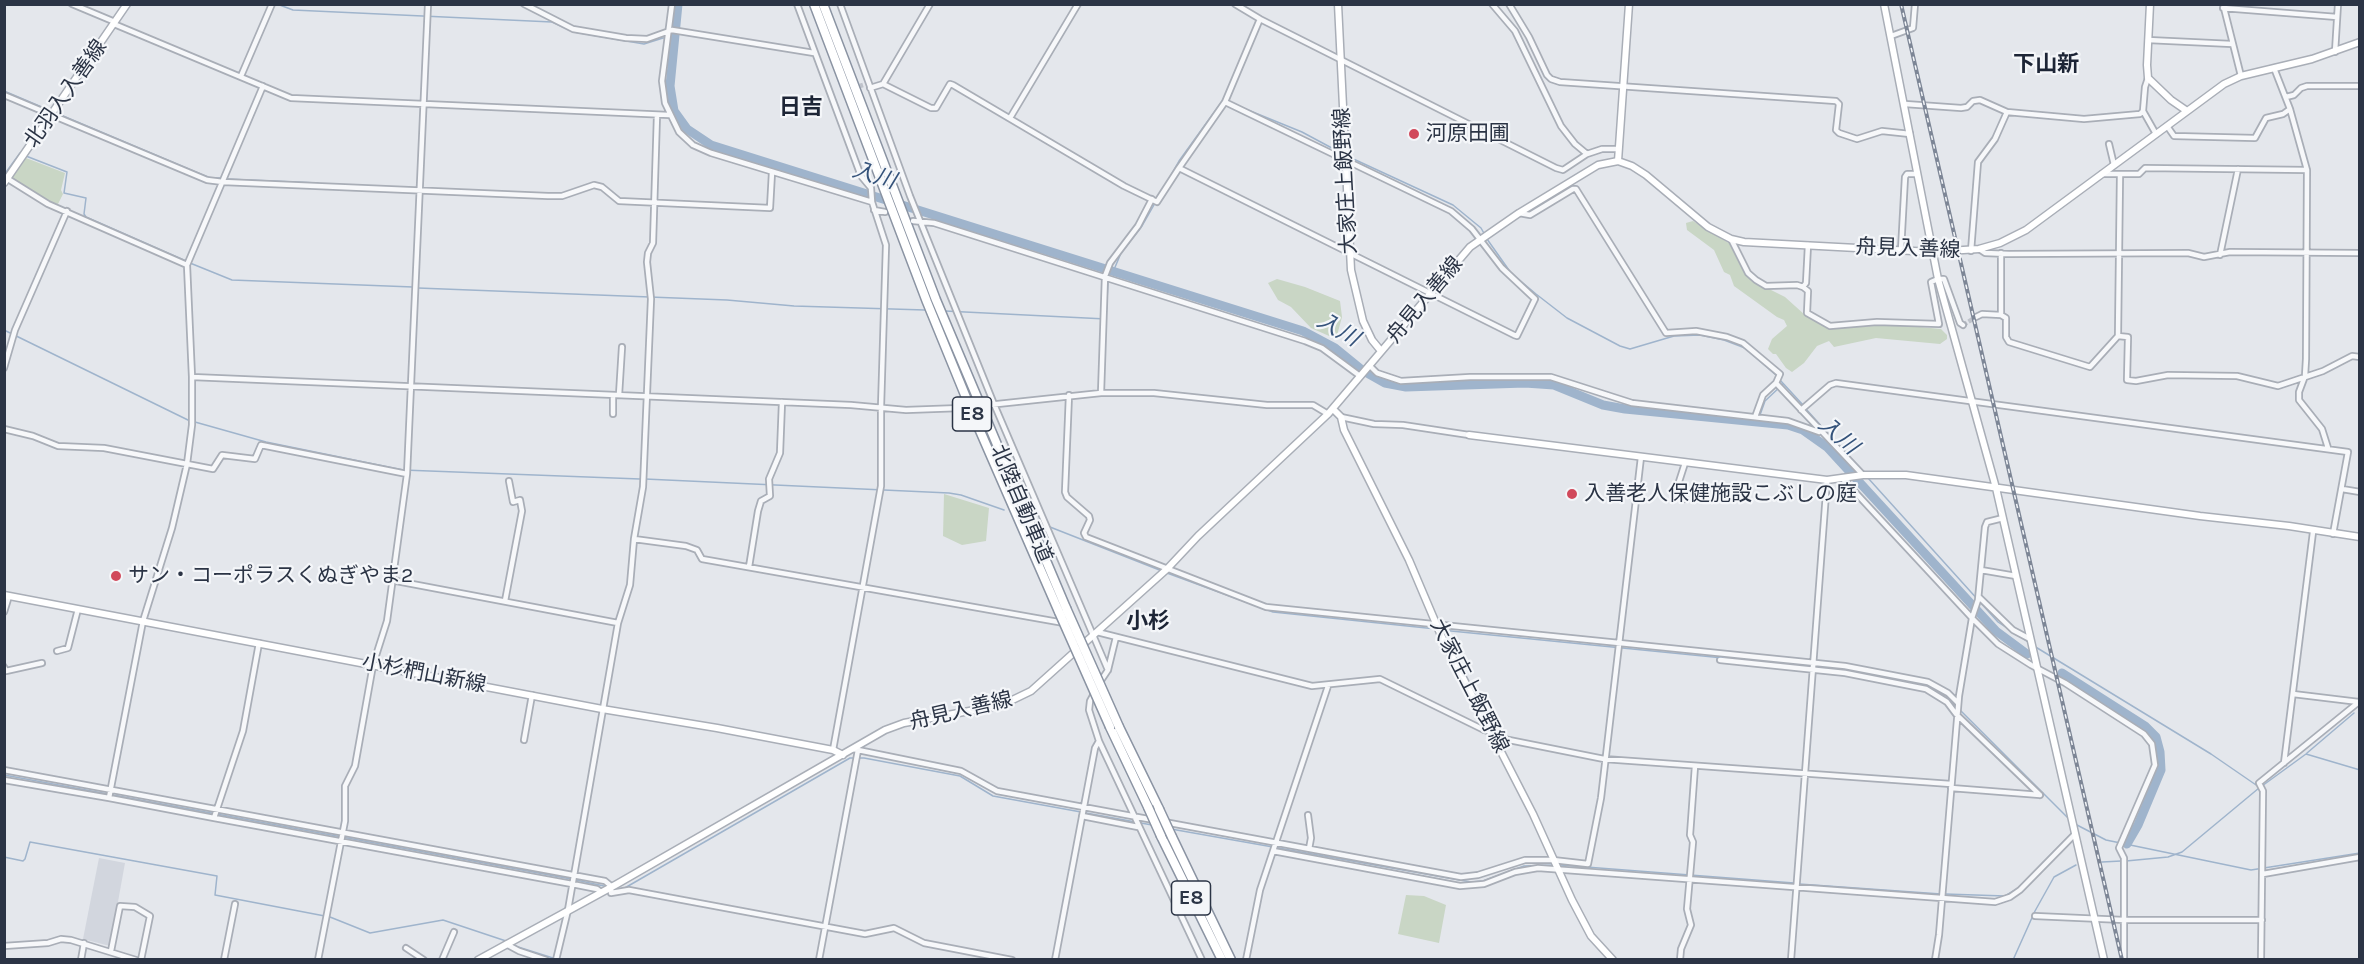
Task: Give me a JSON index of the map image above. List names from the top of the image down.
{
  "streets": {
    "highway": ["E8", "北陸自動車道"],
    "main road": [
      "北羽入入善線",
      "大家庄上飯野線",
      "舟見入善線",
      "小杉椚山新線"
    ]
  },
  "crossings": [
    ["大家庄上飯野線", "舟見入善線"],
    ["舟見入善線", "小杉椚山新線"]
  ],
  "districts": ["下山新", "日吉", "小杉"],
  "water": ["入川"],
  "places": ["河原田圃", "入善老人保健施設こぶしの庭", "サン・コーポラスくぬぎやま2"]
}
